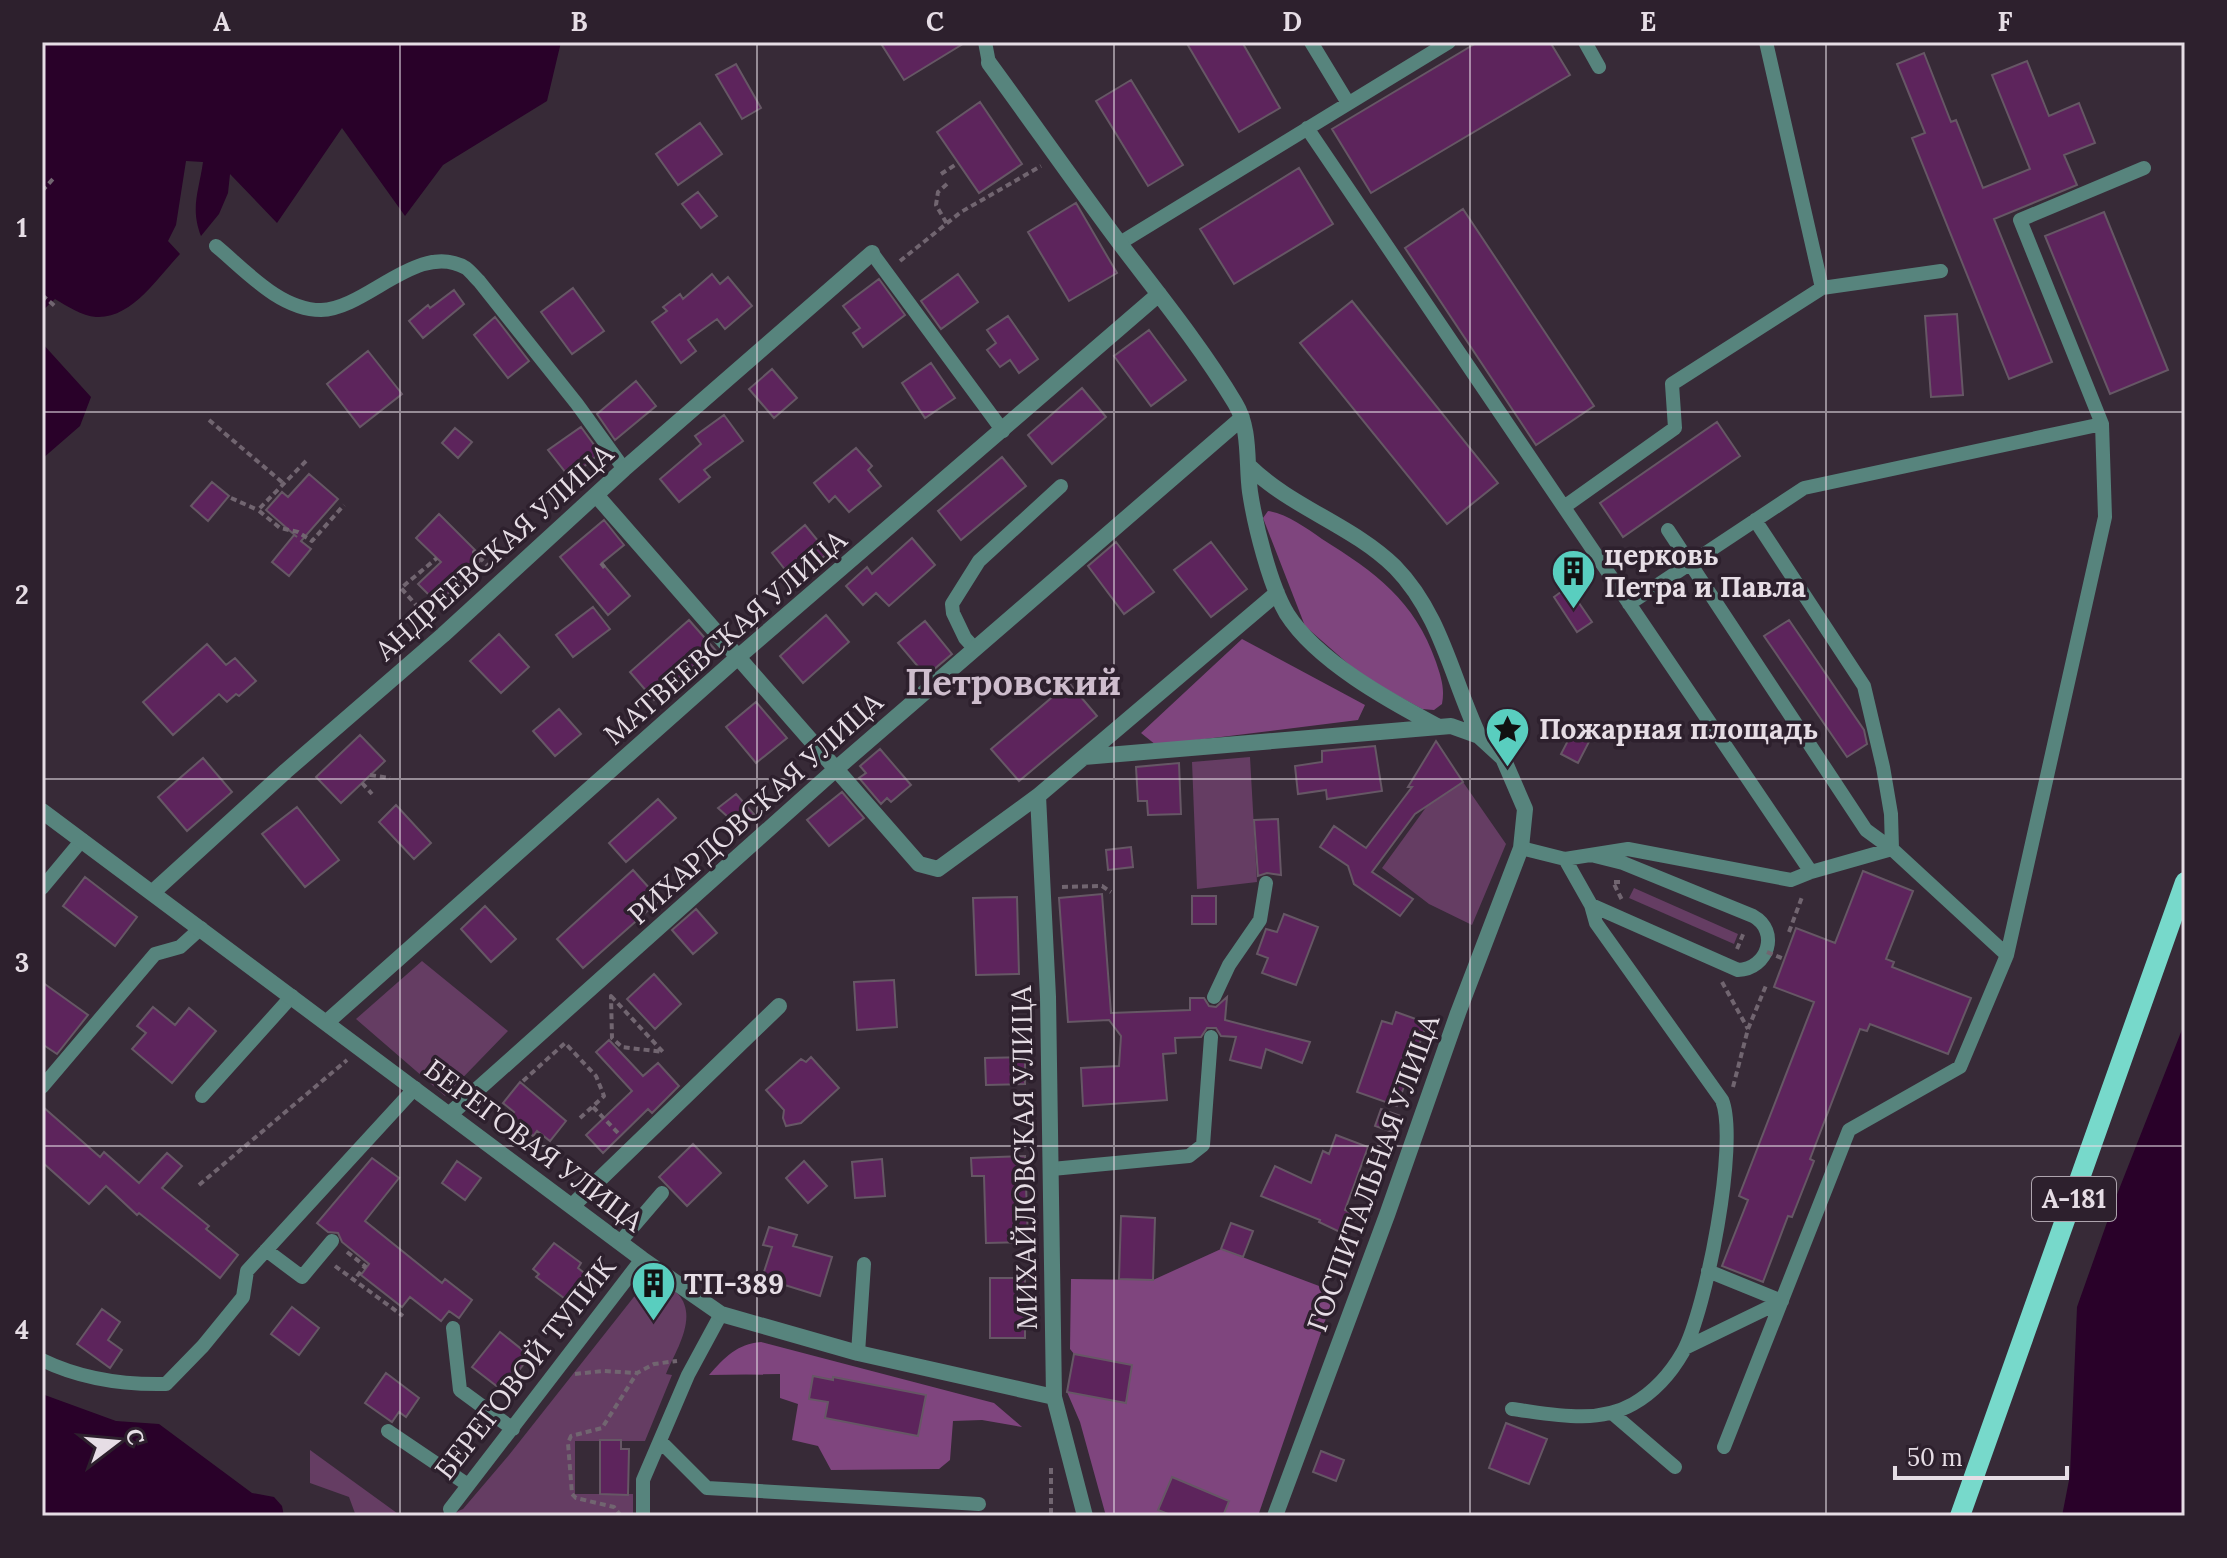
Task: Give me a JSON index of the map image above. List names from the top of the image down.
{
  "streets": {
    "main road": ["А-181"],
    "street": [
      "АНДРЕЕВСКАЯ УЛИЦА",
      "МАТВЕЕВСКАЯ УЛИЦА",
      "РИХАРДОВСКАЯ УЛИЦА",
      "БЕРЕГОВАЯ УЛИЦА",
      "МИХАЙЛОВСКАЯ УЛИЦА",
      "ГОСПИТАЛЬНАЯ УЛИЦА"
    ],
    "lane": ["БЕРЕГОВОЙ ТУПИК"]
  },
  "crossings": [
    ["АНДРЕЕВСКАЯ УЛИЦА", "БЕРЕГОВАЯ УЛИЦА"],
    ["МАТВЕЕВСКАЯ УЛИЦА", "БЕРЕГОВАЯ УЛИЦА"],
    ["РИХАРДОВСКАЯ УЛИЦА", "БЕРЕГОВАЯ УЛИЦА"],
    ["БЕРЕГОВАЯ УЛИЦА", "МИХАЙЛОВСКАЯ УЛИЦА"],
    ["БЕРЕГОВАЯ УЛИЦА", "БЕРЕГОВОЙ ТУПИК"]
  ],
  "districts": ["Петровский"],
  "places": {
    "building": ["церковь Петра и Павла", "ТП-389"],
    "place": ["Пожарная площадь"]
  },
  "scale_bar": "50 m",
  "north": "right",
  "grid": {
    "columns": [
      "A",
      "B",
      "C",
      "D",
      "E",
      "F"
    ],
    "rows": [
      "1",
      "2",
      "3",
      "4"
    ]
  }
}
